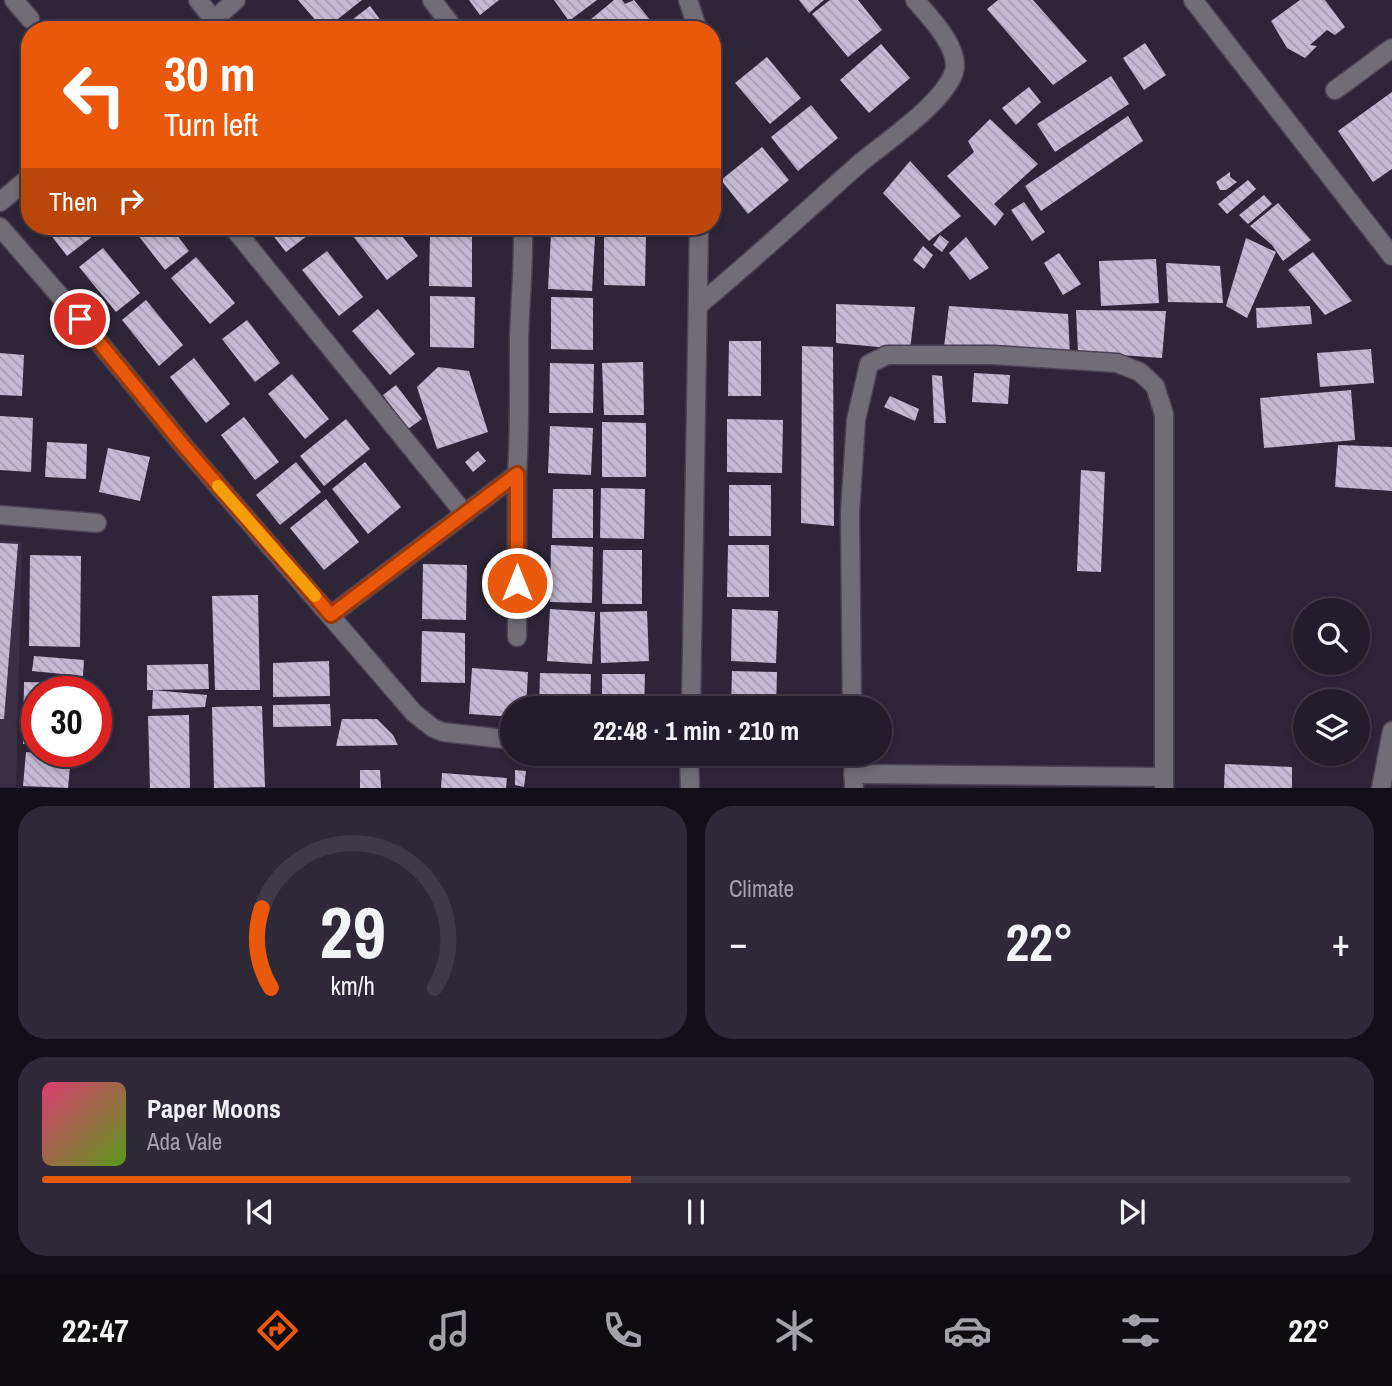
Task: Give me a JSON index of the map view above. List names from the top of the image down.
{
  "page": {
    "turn": ["30 m", "Turn left"],
    "then": "Then",
    "limit": "30",
    "trip": "22:48 · 1 min · 210 m",
    "tile": "Climate",
    "heat": ["−", "22°", "+"],
    "song": ["Paper Moons", "Ada Vale"],
    "tabs": ["22:47", "22°"],
    "gauge": ["29", "km/h"]
  }
}
